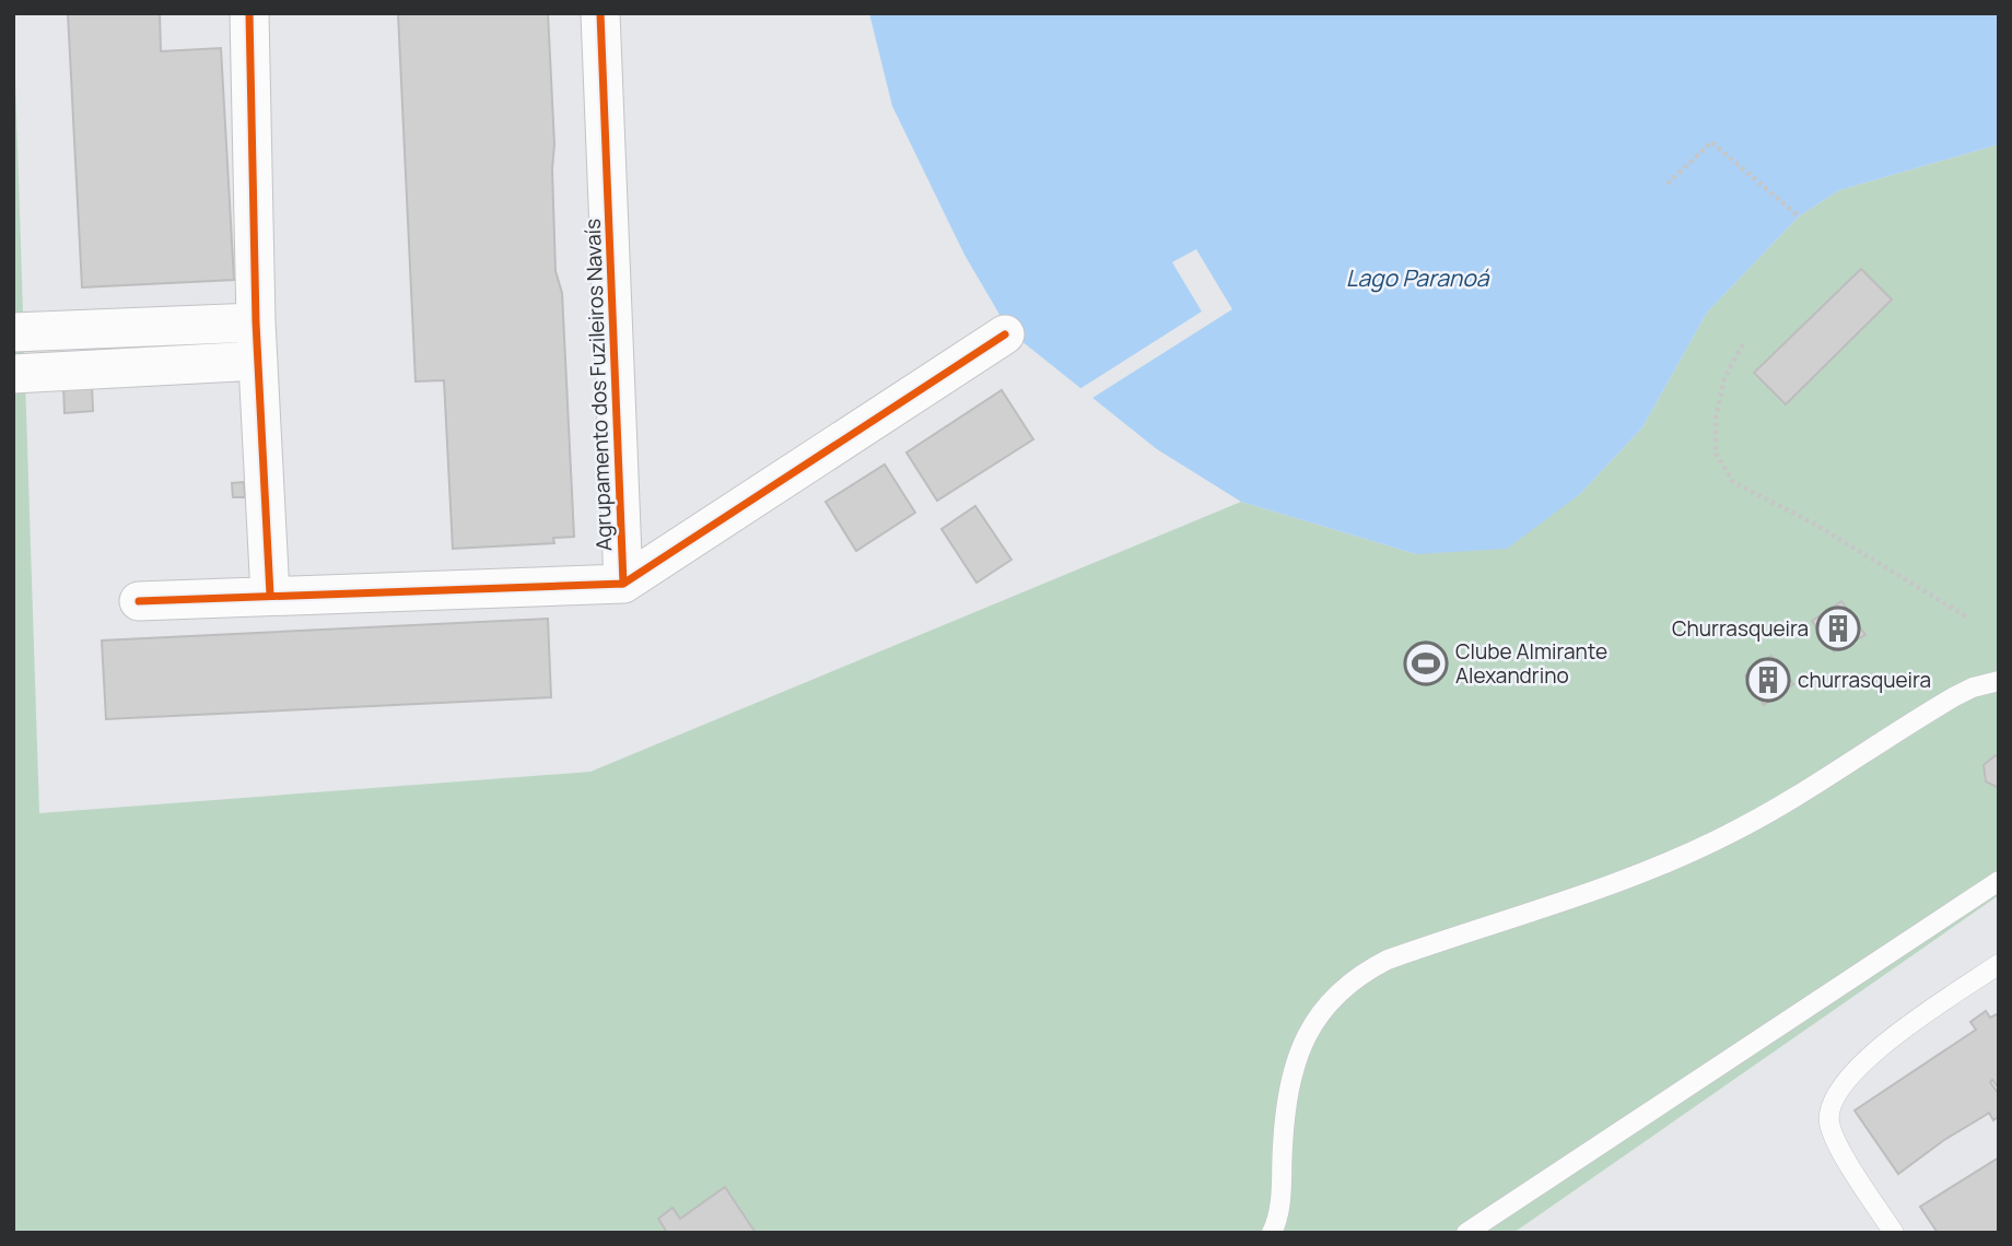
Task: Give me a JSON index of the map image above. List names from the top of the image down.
{
  "streets": {
    "street": ["Agrupamento dos Fuzileiros Navaís"]
  },
  "water": ["Lago Paranoá"],
  "places": {
    "building": ["Churrasqueira", "churrasqueira"],
    "sports": ["Clube Almirante Alexandrino"]
  }
}
